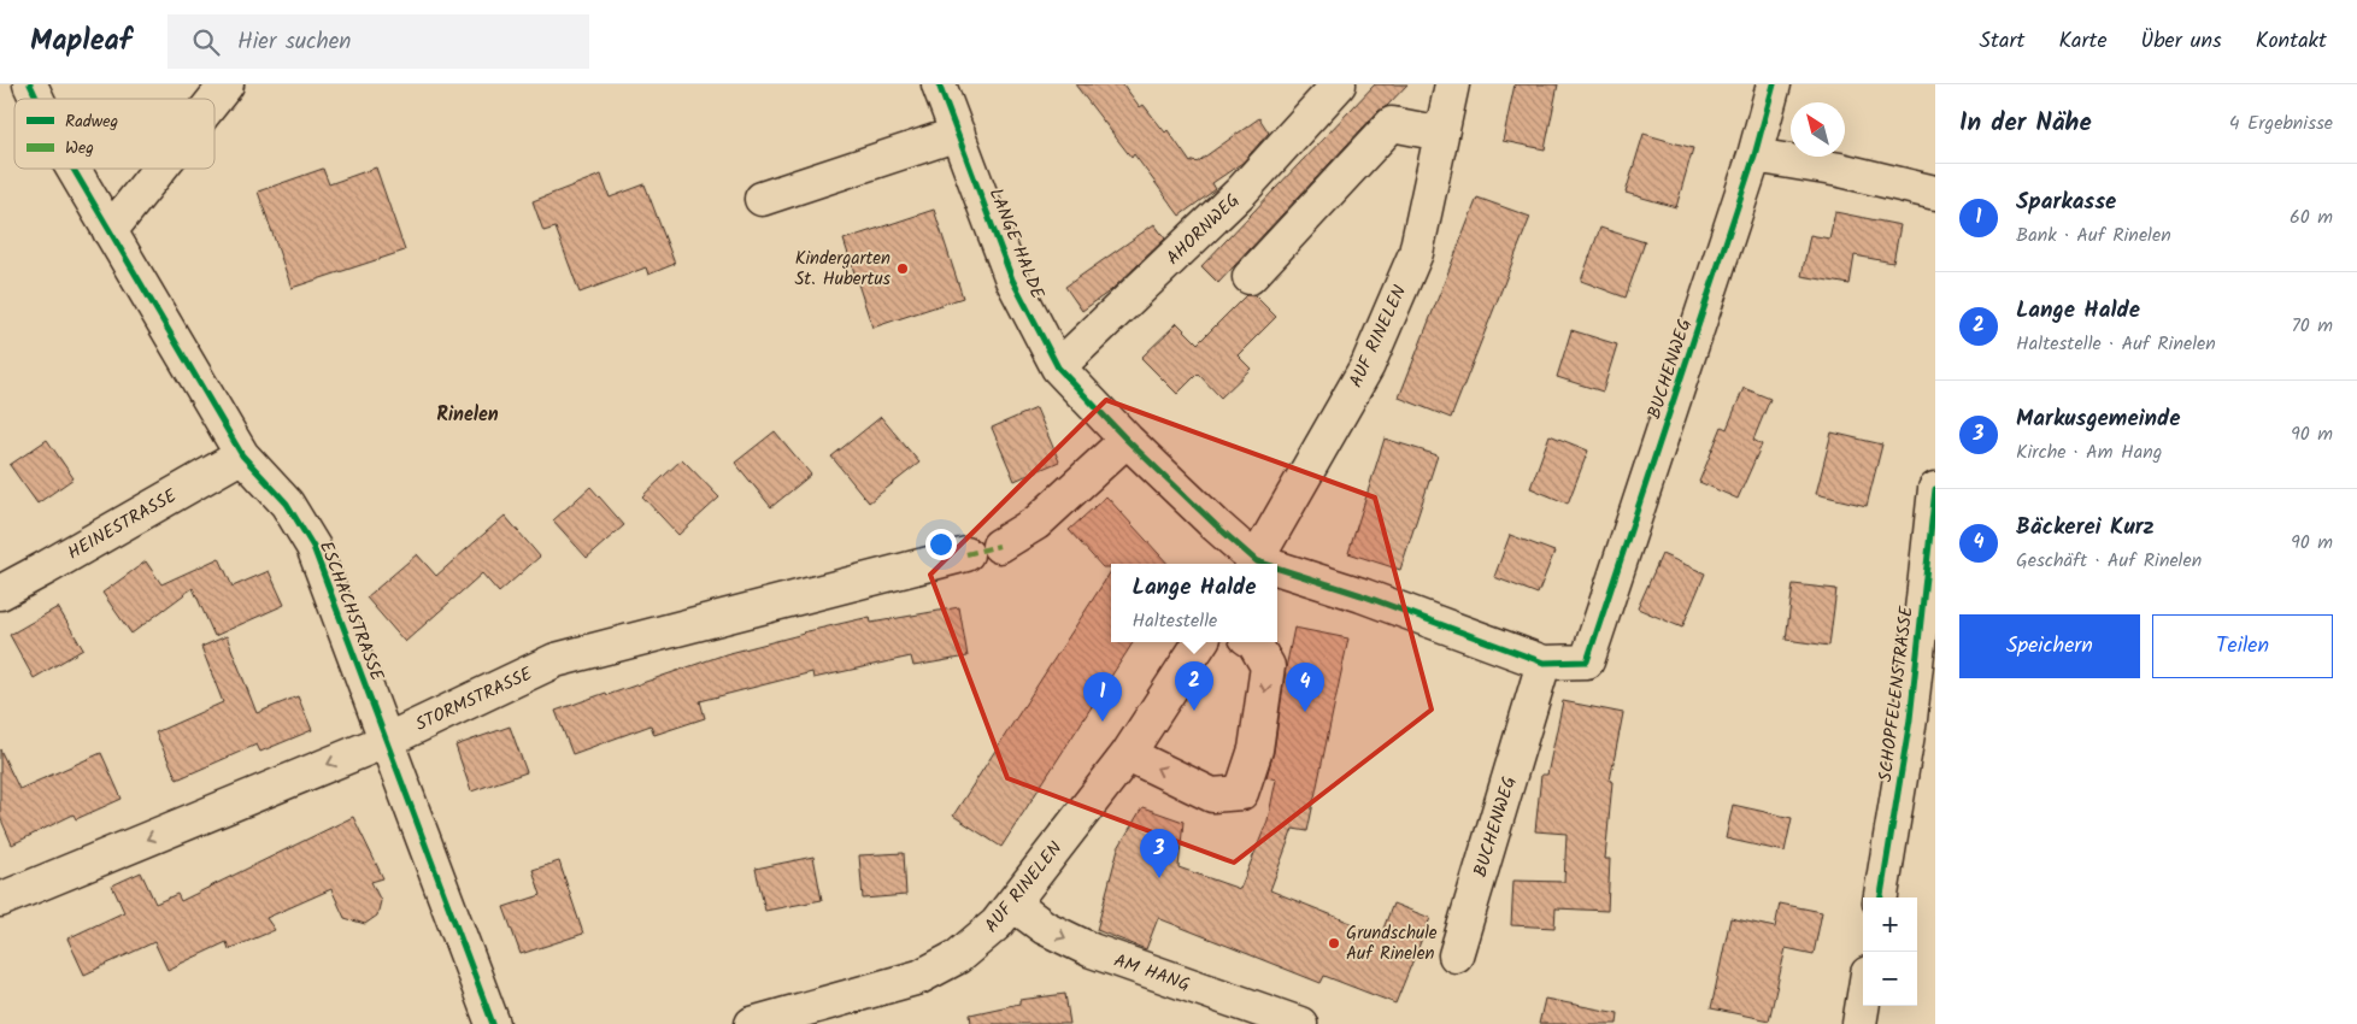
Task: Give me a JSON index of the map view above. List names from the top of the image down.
{
  "streets": {
    "street": [
      "AHORNWEG",
      "LANGE HALDE",
      "AUF RINELEN",
      "BUCHENWEG",
      "HEINESTRASSE",
      "ESCHACHSTRASSE",
      "SCHOPFELENSTRASSE",
      "STORMSTRASSE",
      "AM HANG"
    ]
  },
  "crossings": [
    ["AHORNWEG", "LANGE HALDE"],
    ["LANGE HALDE", "BUCHENWEG"],
    ["AUF RINELEN", "AM HANG"],
    ["HEINESTRASSE", "ESCHACHSTRASSE"],
    ["ESCHACHSTRASSE", "STORMSTRASSE"]
  ],
  "one_way": ["STORMSTRASSE", "AM HANG"],
  "districts": ["Rinelen"],
  "places": ["Kindergarten St. Hubertus", "Grundschule Auf Rinelen"],
  "legend": ["Radweg", "Weg"],
  "north": "top left",
  "page": {
    "header": "Mapleaf",
    "search": "Hier suchen",
    "nav": [
      "Start",
      "Karte",
      "Über uns",
      "Kontakt"
    ],
    "heading": ["In der Nähe", "4 Ergebnisse"],
    "list": [
      {
        "mark": "1",
        "name": "Sparkasse",
        "note": "Bank · Auf Rinelen",
        "value": "60 m"
      },
      {
        "mark": "2",
        "name": "Lange Halde",
        "note": "Haltestelle · Auf Rinelen",
        "value": "70 m"
      },
      {
        "mark": "3",
        "name": "Markusgemeinde",
        "note": "Kirche · Am Hang",
        "value": "90 m"
      },
      {
        "mark": "4",
        "name": "Bäckerei Kurz",
        "note": "Geschäft · Auf Rinelen",
        "value": "90 m"
      }
    ],
    "popup": ["Lange Halde", "Haltestelle"],
    "buttons": ["Speichern", "Teilen"],
    "pins": [
      "2",
      "4",
      "1",
      "3"
    ],
    "map_buttons": ["+", "−"]
  }
}
